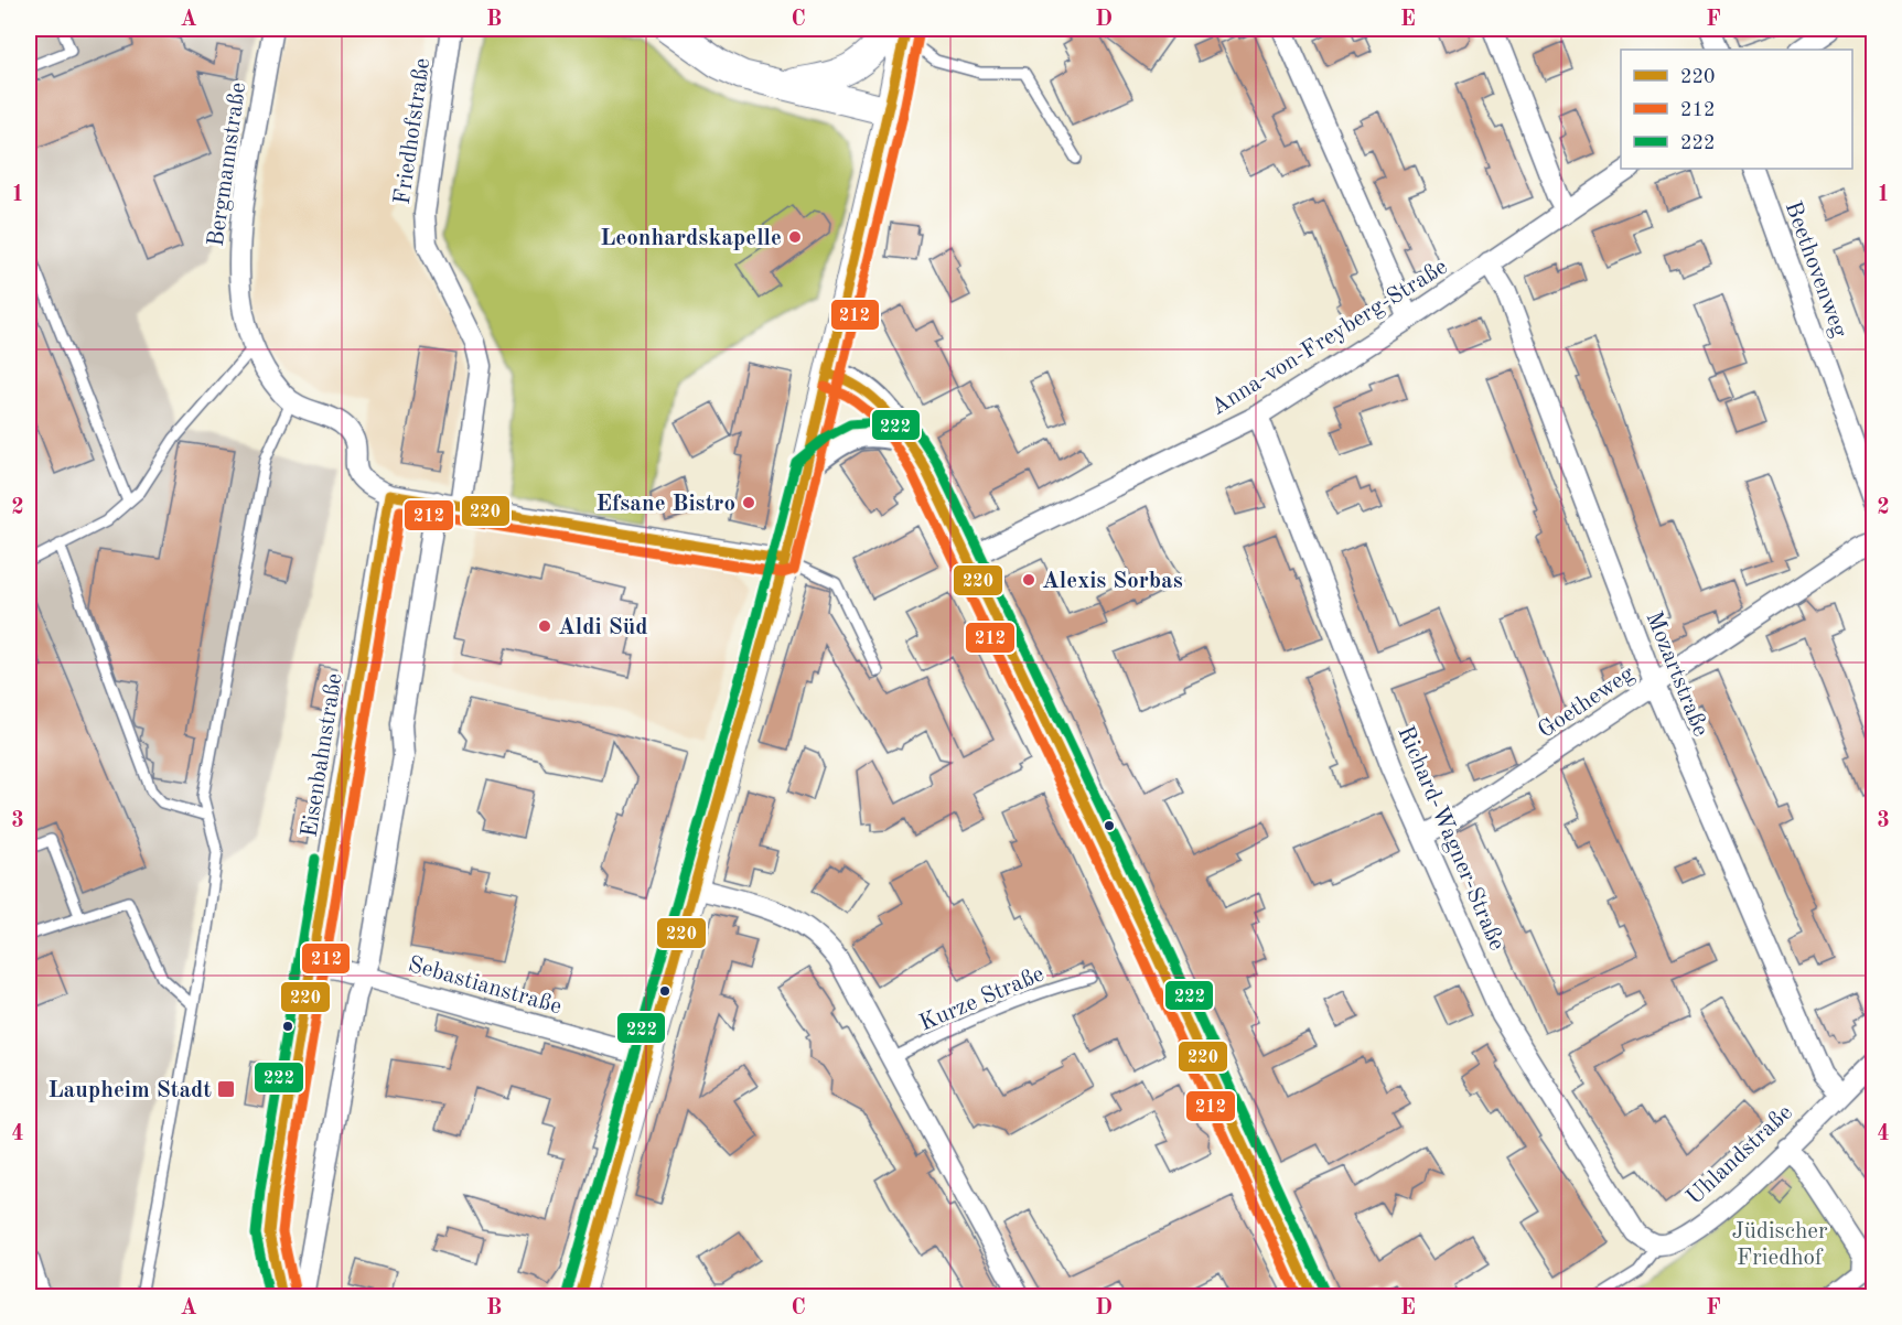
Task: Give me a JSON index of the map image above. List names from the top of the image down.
{
  "streets": {
    "street": [
      "Friedhofstraße",
      "Bergmannstraße",
      "Beethovenweg",
      "Anna-von-Freyberg-Straße",
      "Mozartstraße",
      "Goetheweg",
      "Eisenbahnstraße",
      "Richard-Wagner-Straße",
      "Sebastianstraße",
      "Uhlandstraße"
    ],
    "lane": ["Kurze Straße"]
  },
  "crossings": [
    ["Bergmannstraße", "Eisenbahnstraße"],
    ["Anna-von-Freyberg-Straße", "Mozartstraße"],
    ["Anna-von-Freyberg-Straße", "Richard-Wagner-Straße"],
    ["Mozartstraße", "Goetheweg"],
    ["Mozartstraße", "Uhlandstraße"],
    ["Goetheweg", "Richard-Wagner-Straße"],
    ["Eisenbahnstraße", "Sebastianstraße"],
    ["Richard-Wagner-Straße", "Uhlandstraße"]
  ],
  "parks": ["Jüdischer Friedhof"],
  "places": {
    "other": [
      "Leonhardskapelle",
      "Efsane Bistro",
      "Alexis Sorbas",
      "Aldi Süd"
    ],
    "transit": ["Laupheim Stadt"]
  },
  "lines": ["transit line 220", "transit line 212", "transit line 222"],
  "legend": ["220", "212", "222"],
  "grid": {
    "columns": [
      "A",
      "B",
      "C",
      "D",
      "E",
      "F"
    ],
    "rows": [
      "1",
      "2",
      "3",
      "4"
    ]
  }
}
